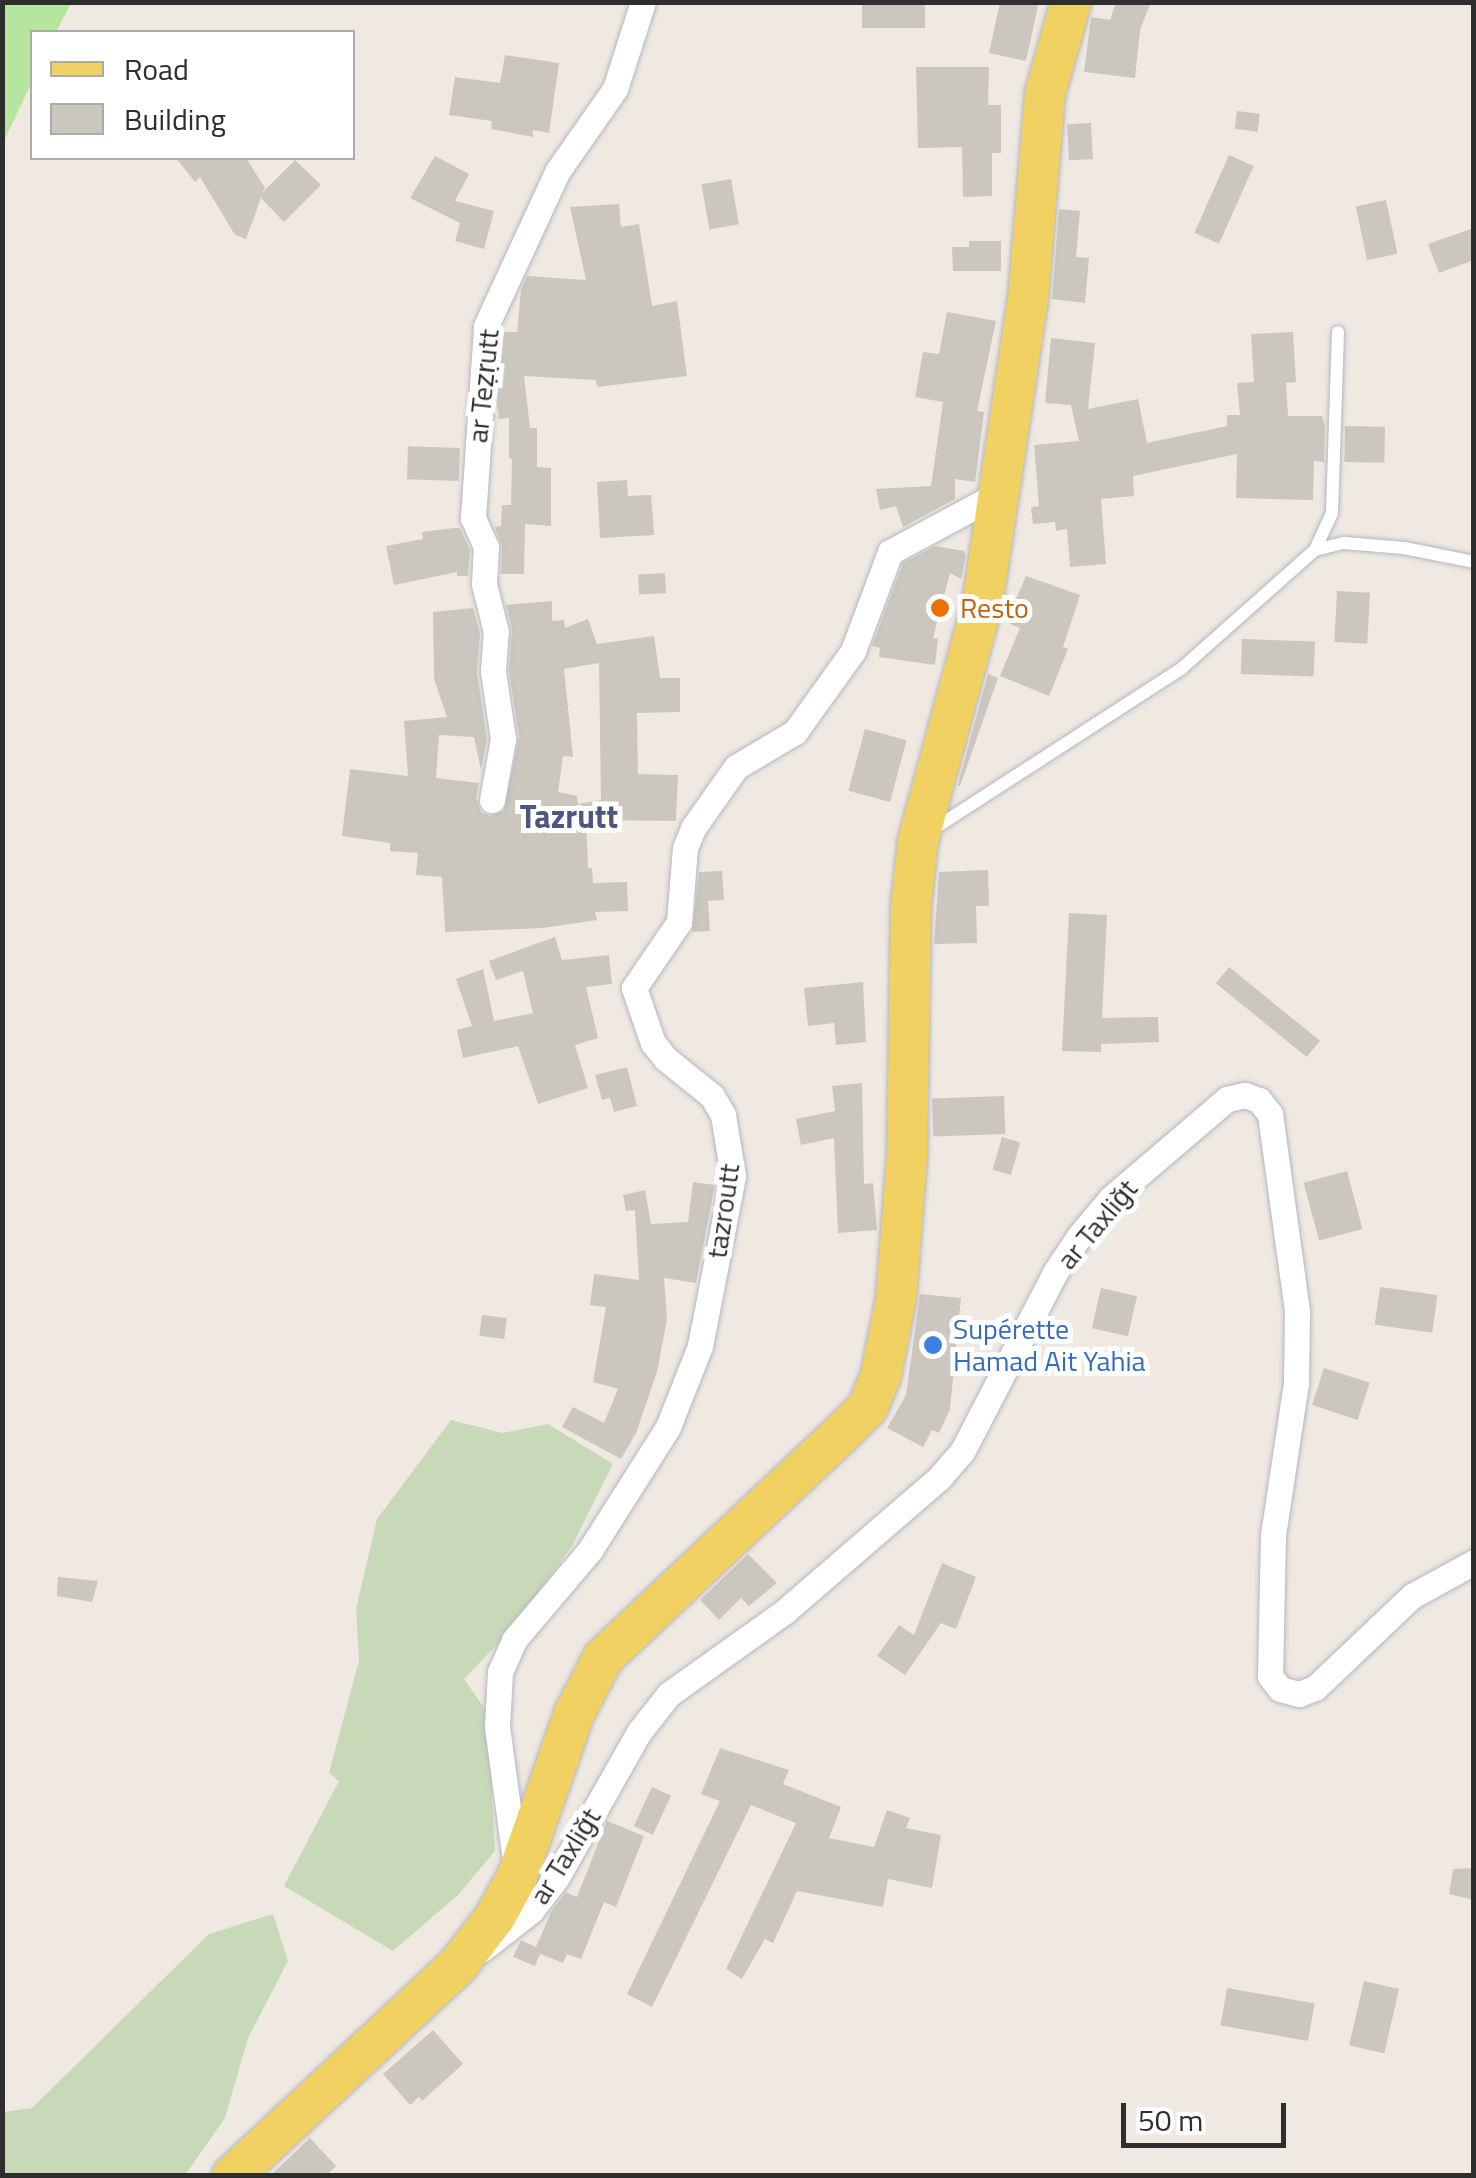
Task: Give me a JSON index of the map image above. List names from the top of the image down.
{
  "streets": {
    "street": ["ar Teẓṛutt", "tazroutt", "ar Taxliǧt"]
  },
  "districts": ["Tazrutt"],
  "places": ["Resto", "Supérette Hamad Ait Yahia"],
  "legend": ["Road", "Building"],
  "scale_bar": "50 m"
}
